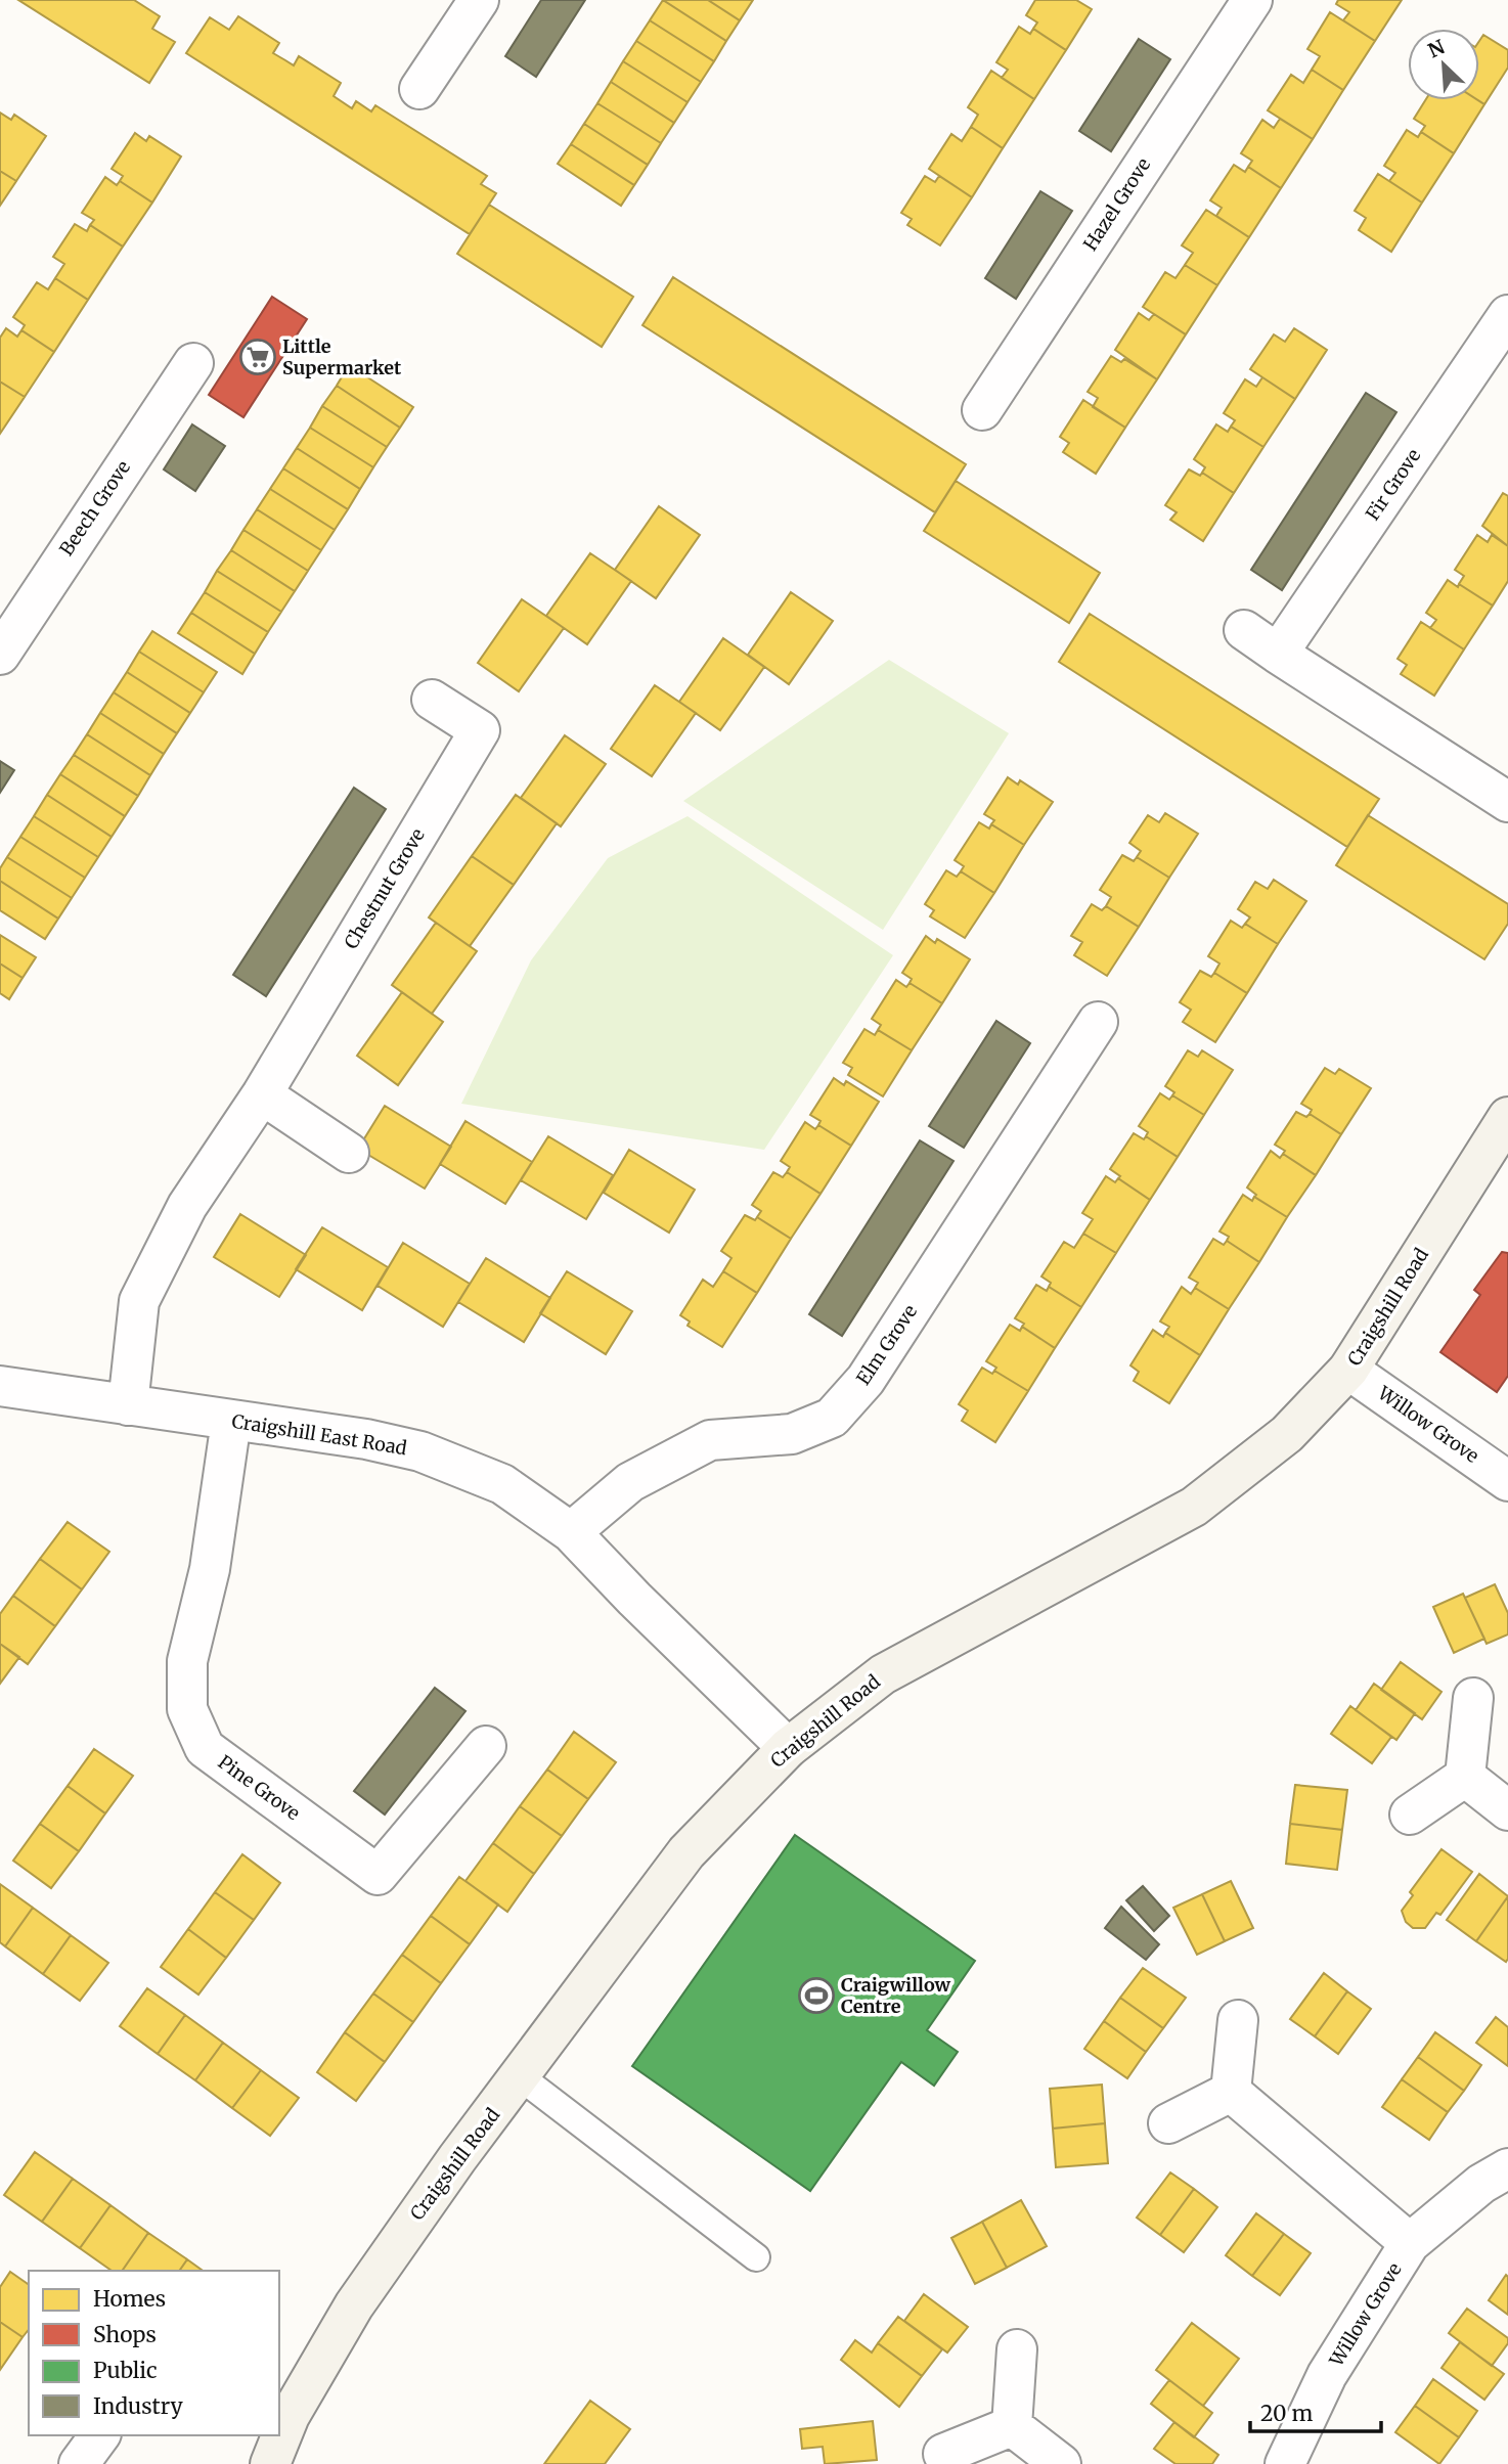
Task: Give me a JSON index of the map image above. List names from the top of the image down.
{
  "streets": {
    "street": [
      "Hazel Grove",
      "Fir Grove",
      "Beech Grove",
      "Chestnut Grove",
      "Craigshill Road",
      "Elm Grove",
      "Willow Grove",
      "Craigshill East Road",
      "Pine Grove"
    ]
  },
  "crossings": [
    ["Chestnut Grove", "Craigshill East Road"],
    ["Craigshill Road", "Willow Grove"],
    ["Craigshill Road", "Craigshill East Road"],
    ["Elm Grove", "Craigshill East Road"],
    ["Craigshill East Road", "Pine Grove"]
  ],
  "places": {
    "supermarket": ["Little Supermarket"],
    "sports": ["Craigwillow Centre"]
  },
  "legend": [
    "Homes",
    "Shops",
    "Public",
    "Industry"
  ],
  "scale_bar": "20 m",
  "north": "top left"
}
